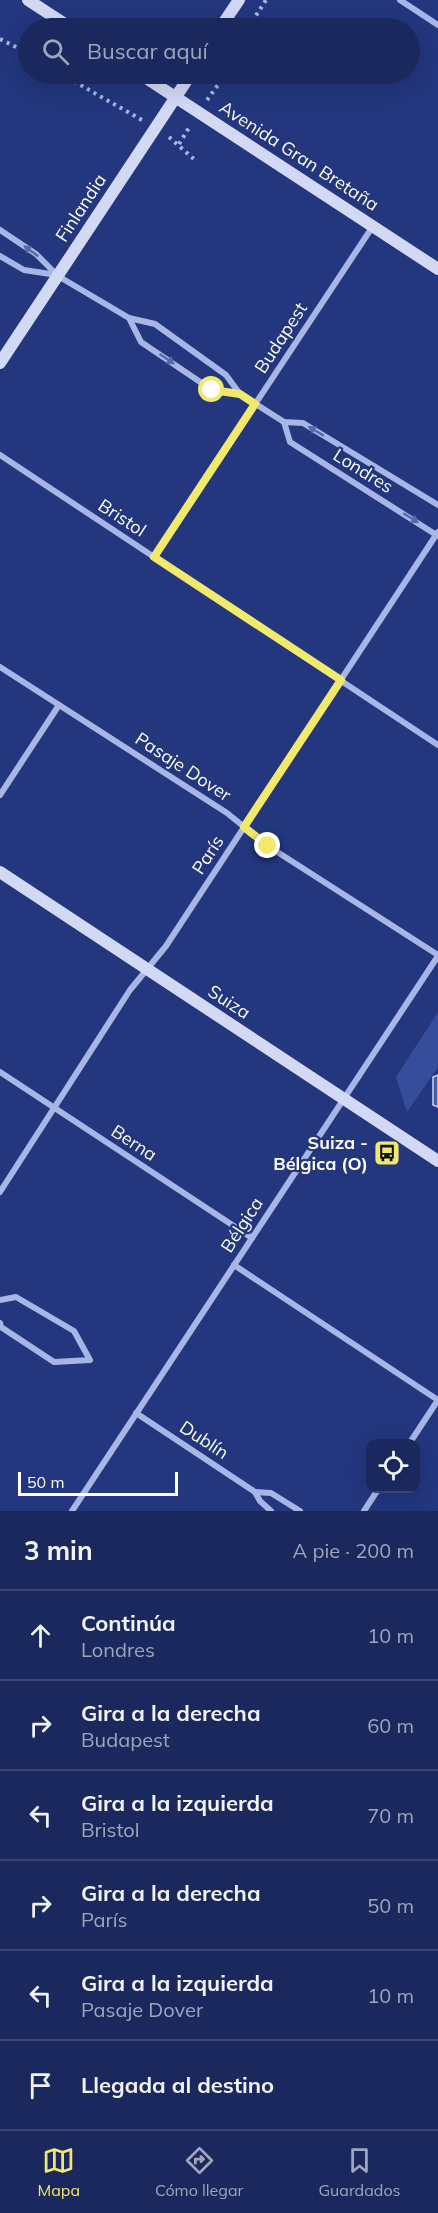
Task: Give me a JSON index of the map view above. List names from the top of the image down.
{
  "streets": {
    "street": [
      "Avenida Gran Bretaña",
      "Finlandia",
      "Budapest",
      "Londres",
      "Bristol",
      "Pasaje Dover",
      "París",
      "Suiza",
      "Berna",
      "Bélgica",
      "Dublín"
    ]
  },
  "crossings": [
    ["Avenida Gran Bretaña", "Finlandia"],
    ["Avenida Gran Bretaña", "Budapest"],
    ["Finlandia", "Londres"],
    ["Budapest", "Londres"],
    ["Budapest", "Bristol"],
    ["Londres", "París"],
    ["Bristol", "París"],
    ["Pasaje Dover", "París"],
    ["Pasaje Dover", "Bélgica"],
    ["París", "Suiza"],
    ["París", "Berna"],
    ["Suiza", "Bélgica"],
    ["Berna", "Bélgica"],
    ["Bélgica", "Dublín"]
  ],
  "places": {
    "bus stop": ["Suiza - Bélgica (O)"]
  },
  "scale_bar": "50 m",
  "page": {
    "search": "Buscar aquí",
    "scale": "50 m",
    "heading": ["3 min", "A pie · 200 m"],
    "list": [
      ["Continúa", "Londres", "10 m"],
      ["Gira a la derecha", "Budapest", "60 m"],
      ["Gira a la izquierda", "Bristol", "70 m"],
      ["Gira a la derecha", "París", "50 m"],
      ["Gira a la izquierda", "Pasaje Dover", "10 m"],
      "Llegada al destino"
    ],
    "nav": ["Mapa", "Cómo llegar", "Guardados"]
  }
}
